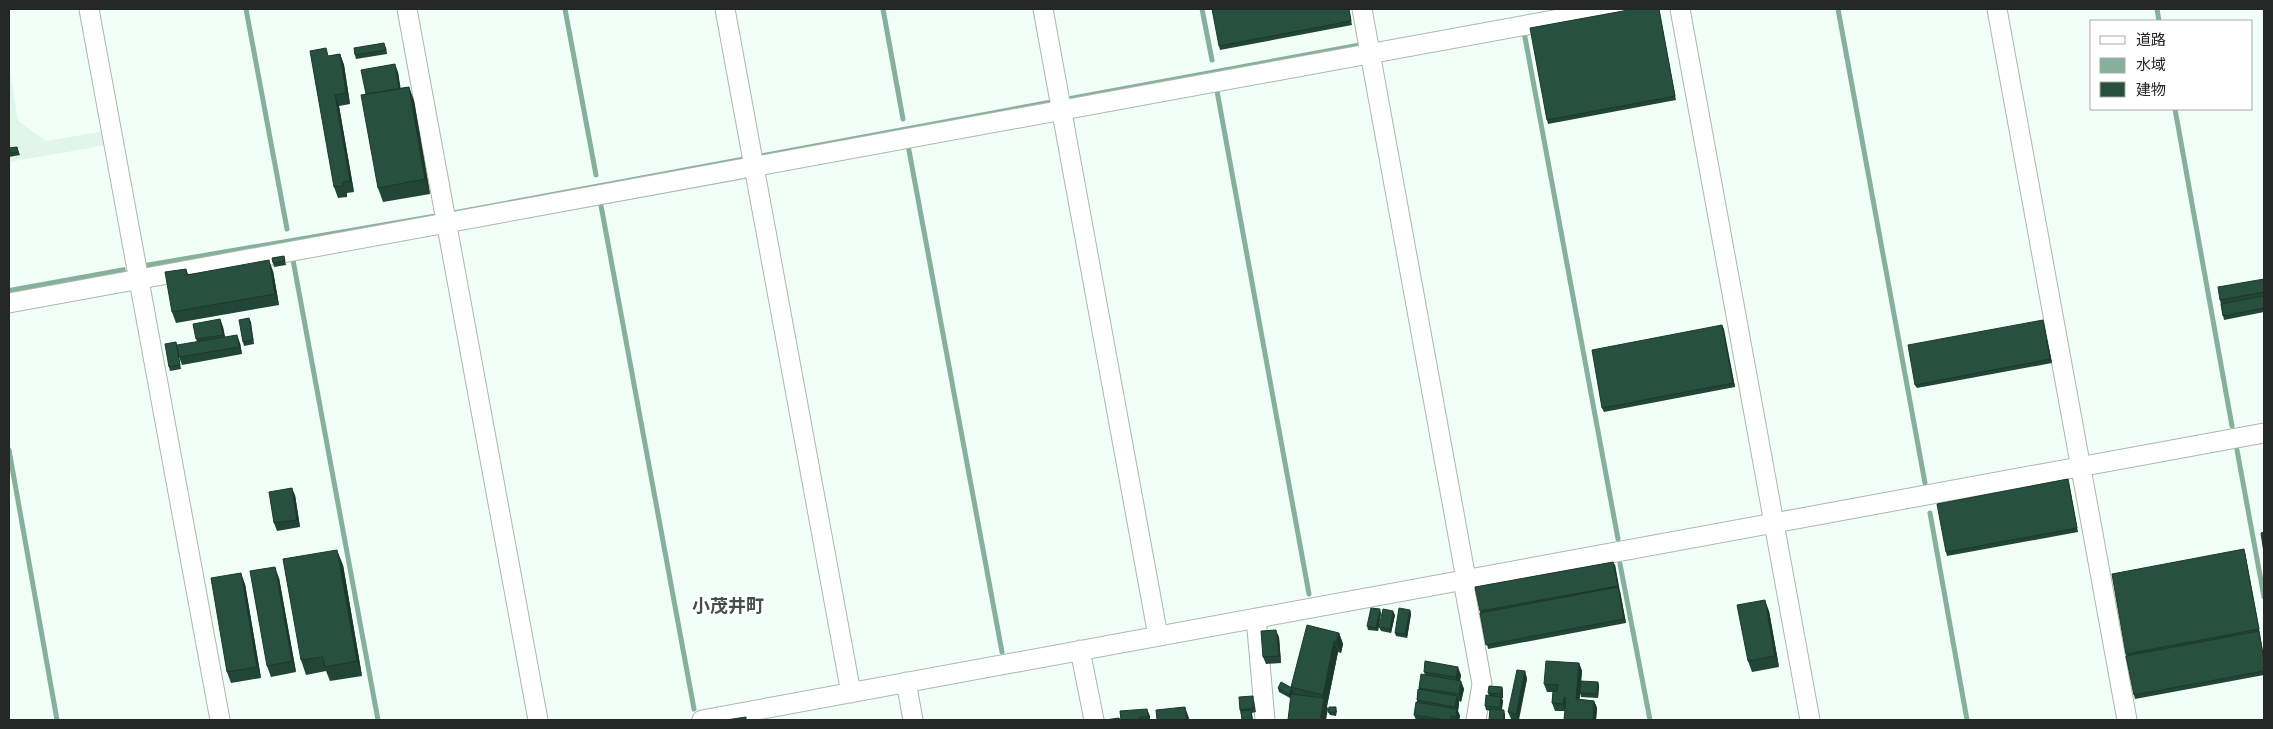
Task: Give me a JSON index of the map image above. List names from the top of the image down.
{
  "districts": ["小茂井町"],
  "legend": ["道路", "水域", "建物"]
}
